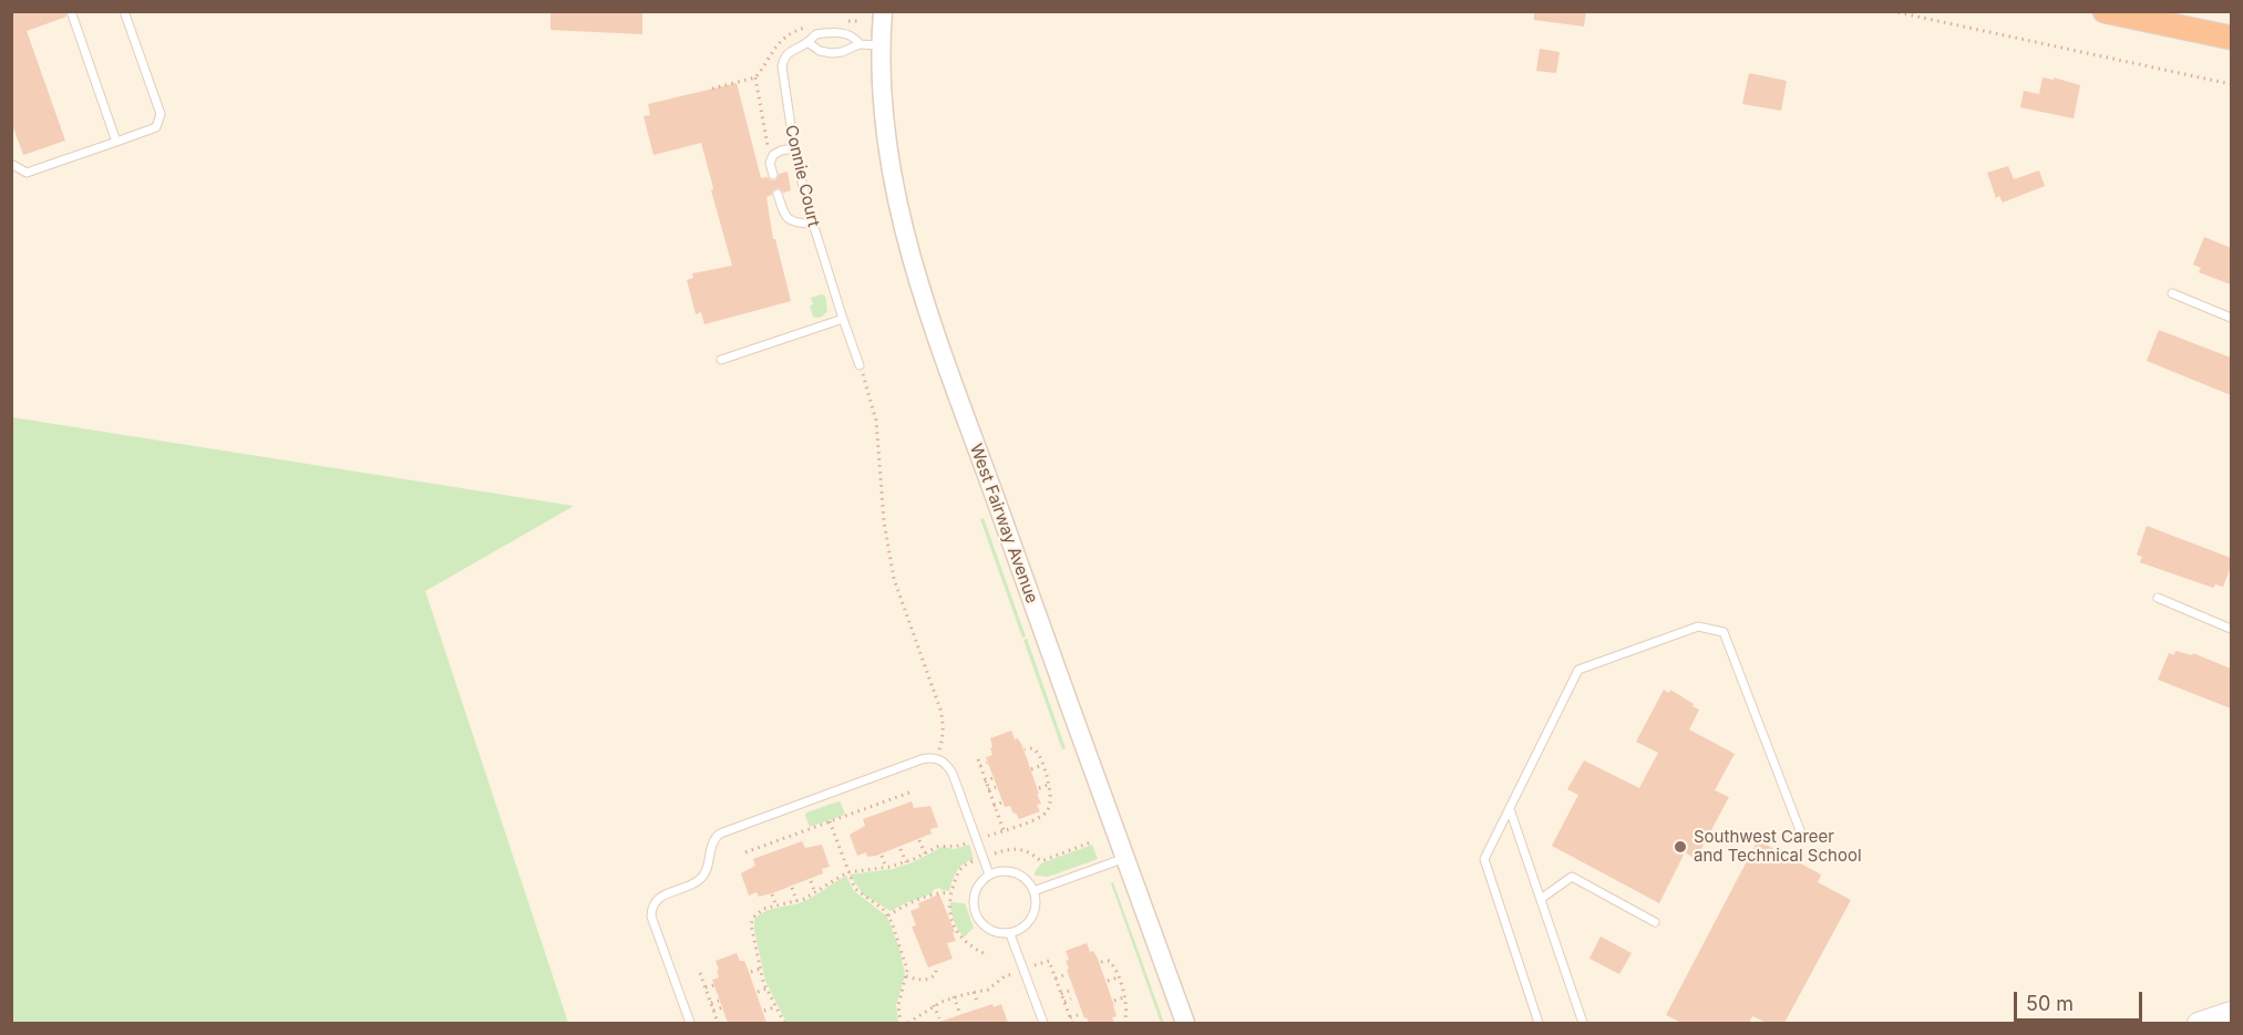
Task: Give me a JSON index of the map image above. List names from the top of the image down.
{
  "streets": {
    "street": ["West Fairway Avenue"],
    "lane": ["Connie Court"]
  },
  "crossings": [
    ["Connie Court", "West Fairway Avenue"]
  ],
  "places": ["Southwest Career and Technical School"],
  "scale_bar": "50 m"
}
